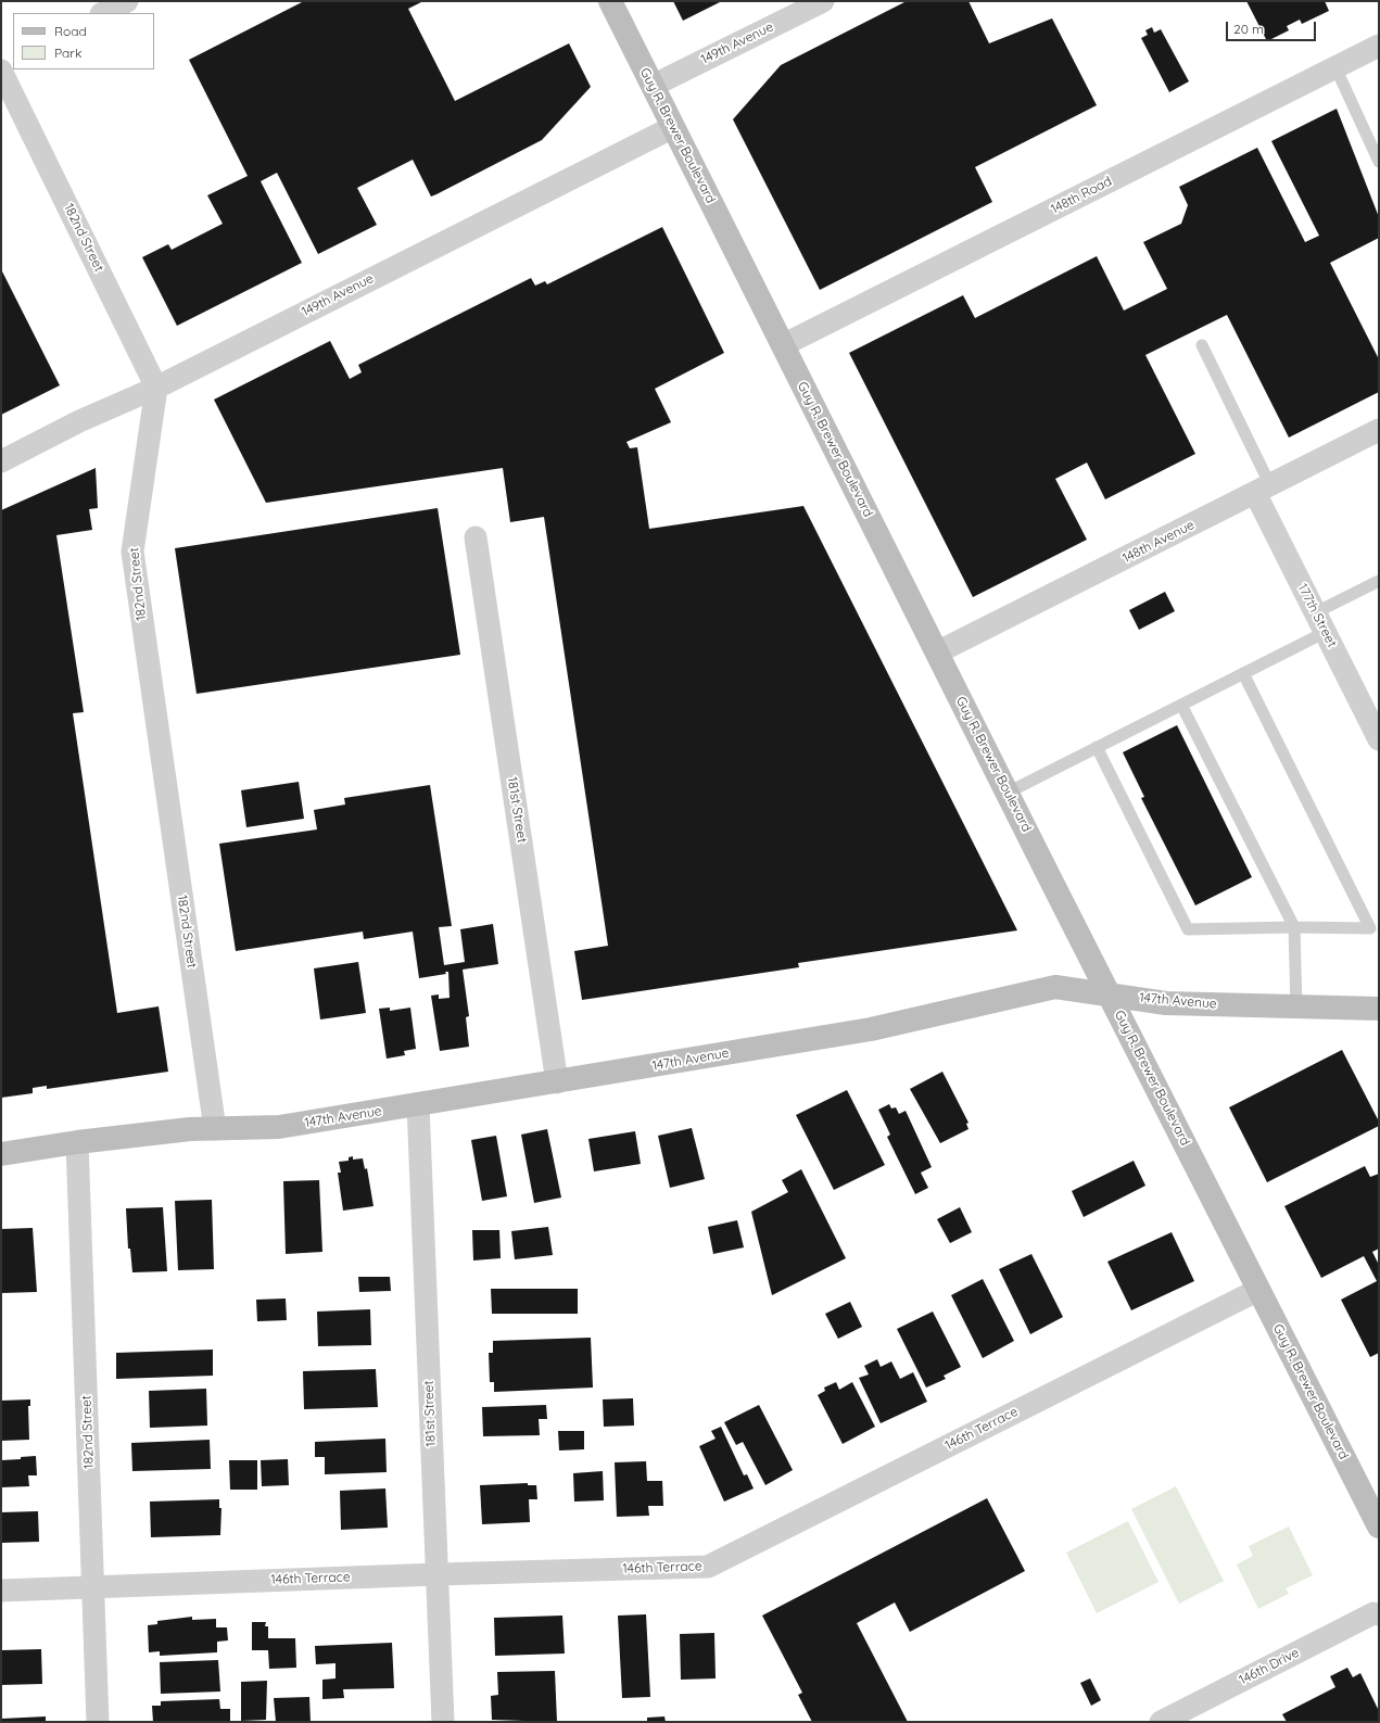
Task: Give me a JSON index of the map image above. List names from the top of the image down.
{
  "streets": {
    "main road": ["Guy R. Brewer Boulevard", "147th Avenue"],
    "street": [
      "149th Avenue",
      "148th Road",
      "182nd Street",
      "148th Avenue",
      "177th Street",
      "181st Street",
      "146th Terrace",
      "146th Drive"
    ]
  },
  "crossings": [
    ["149th Avenue", "Guy R. Brewer Boulevard"],
    ["149th Avenue", "182nd Street"],
    ["Guy R. Brewer Boulevard", "148th Road"],
    ["Guy R. Brewer Boulevard", "148th Avenue"],
    ["Guy R. Brewer Boulevard", "147th Avenue"],
    ["Guy R. Brewer Boulevard", "146th Terrace"],
    ["182nd Street", "147th Avenue"],
    ["182nd Street", "146th Terrace"],
    ["148th Avenue", "177th Street"],
    ["181st Street", "147th Avenue"],
    ["181st Street", "146th Terrace"]
  ],
  "legend": ["Road", "Park"],
  "scale_bar": "20 m"
}
